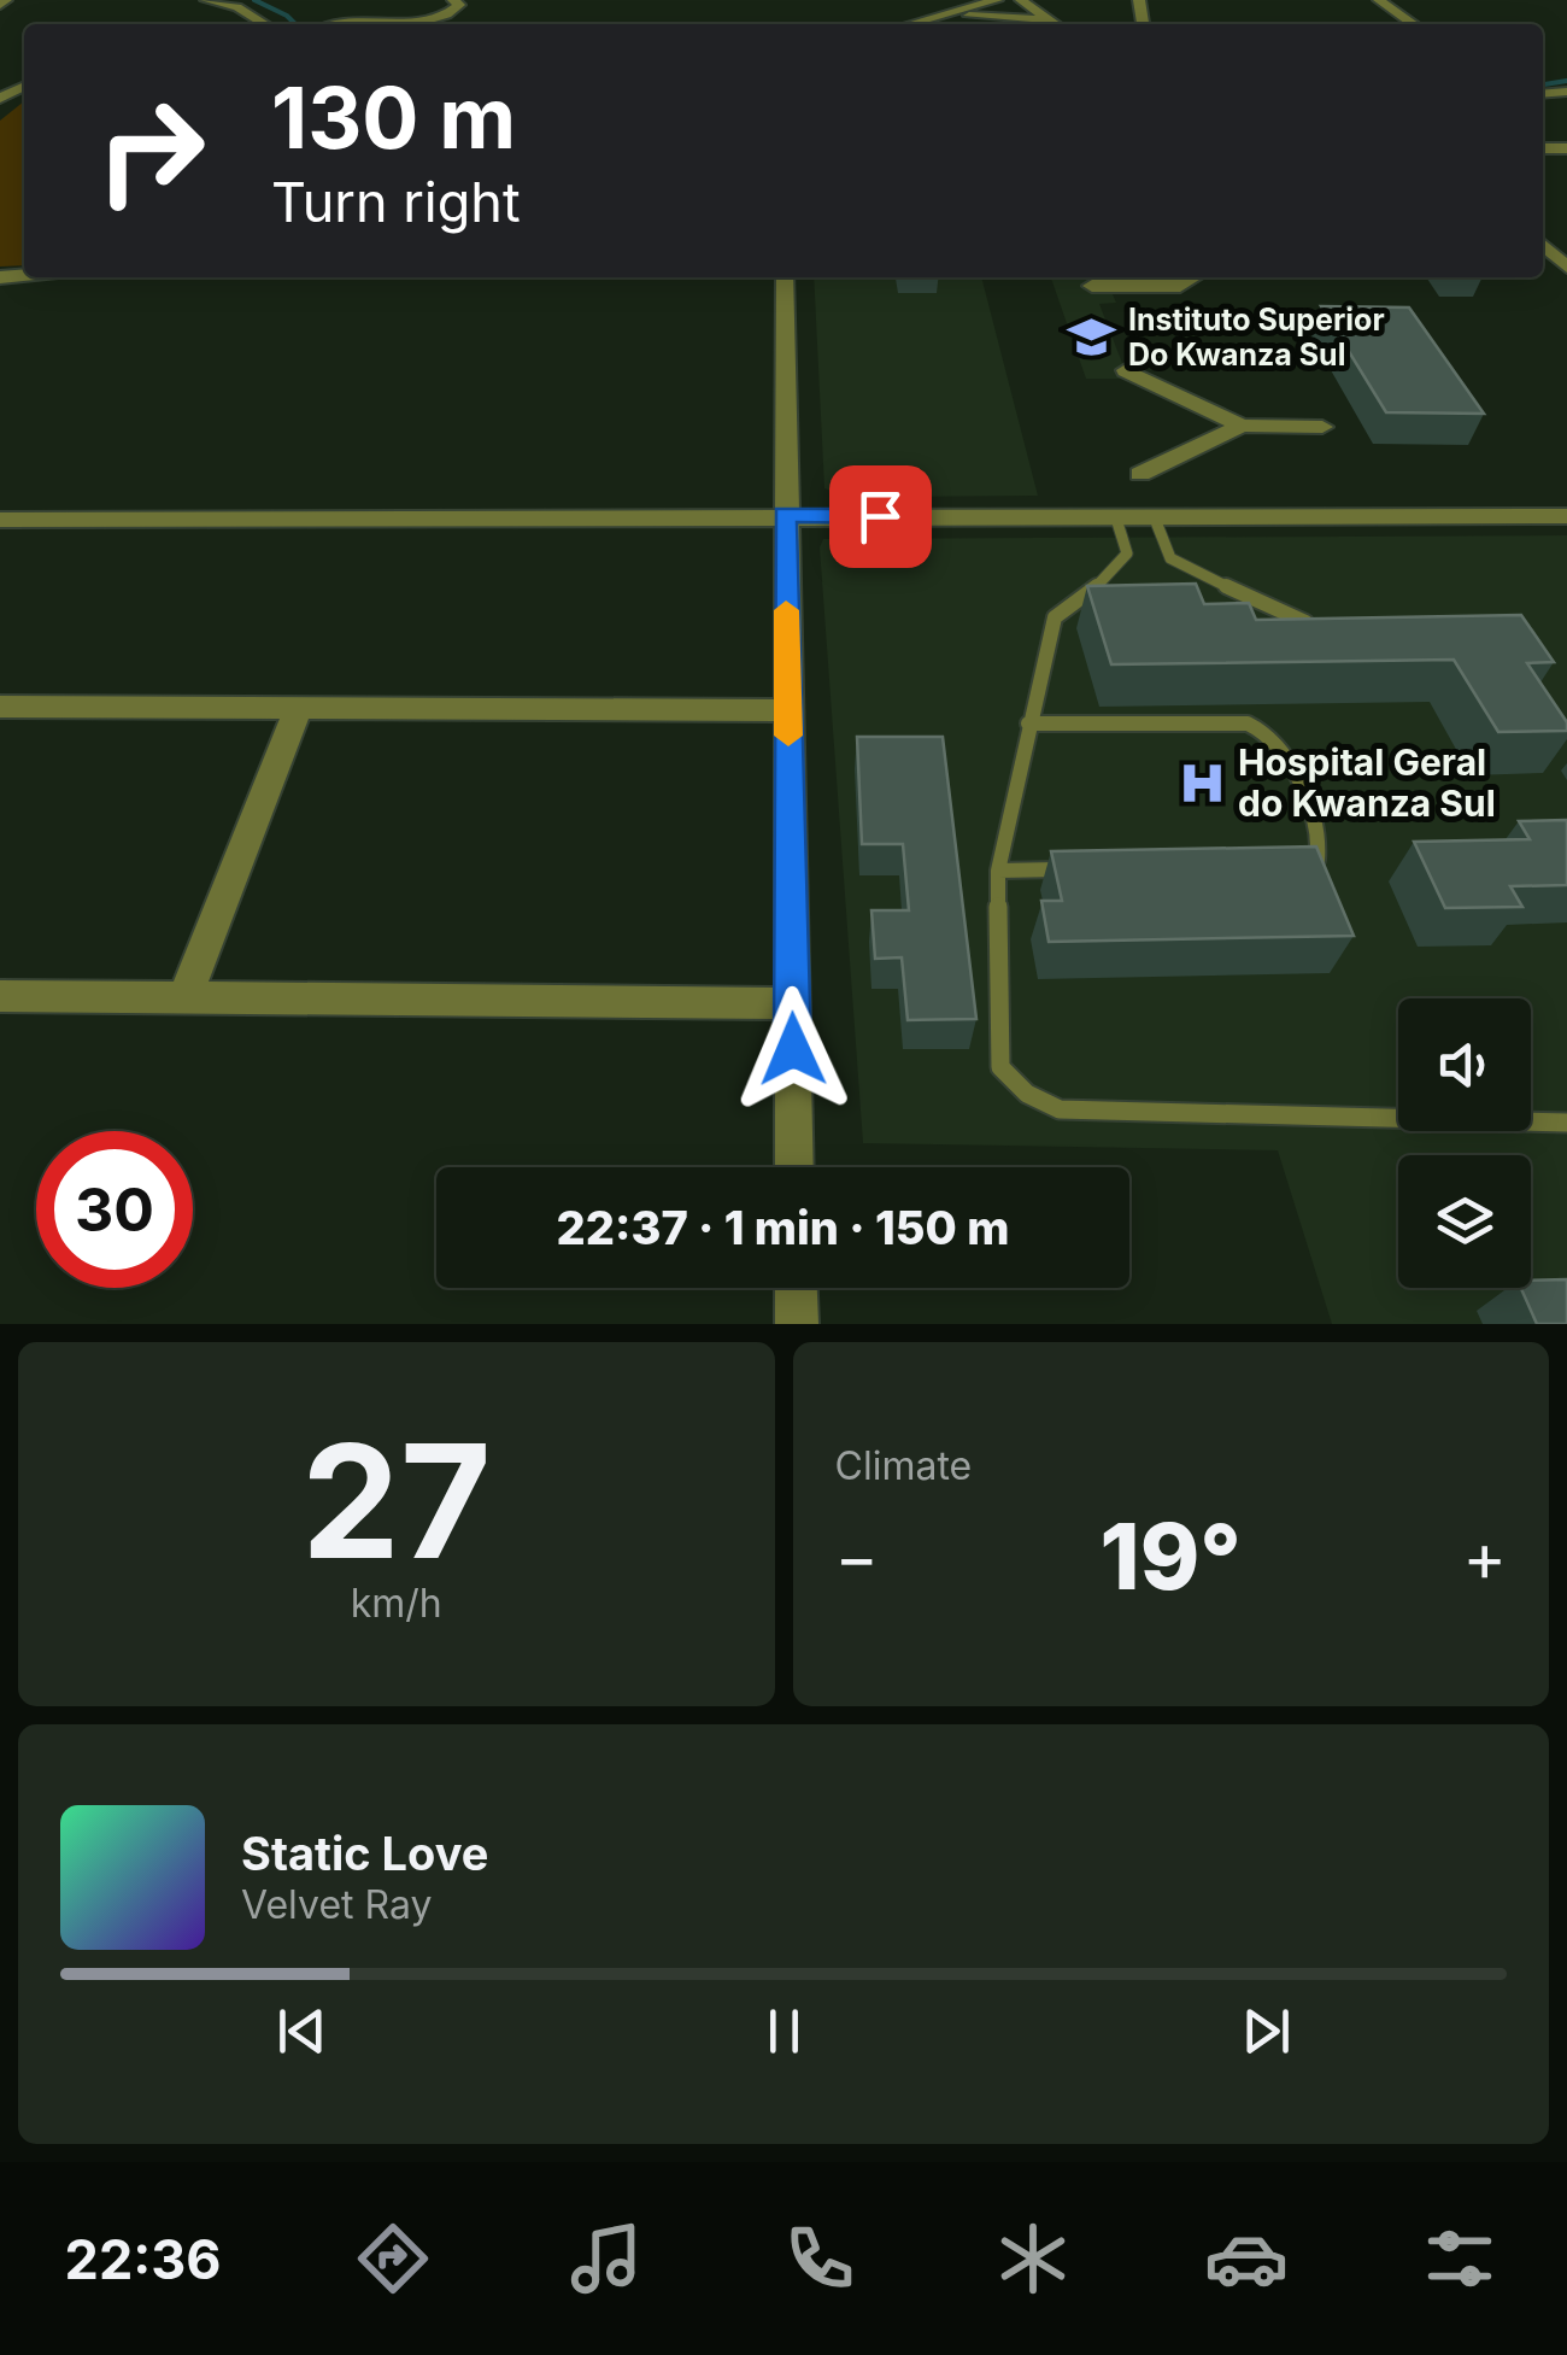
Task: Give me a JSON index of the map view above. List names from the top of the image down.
{
  "places": {
    "school or university": ["Instituto Superior Do Kwanza Sul"],
    "hospital": ["Hospital Geral do Kwanza Sul"]
  },
  "page": {
    "turn": ["130 m", "Turn right"],
    "limit": "30",
    "trip": "22:37 · 1 min · 150 m",
    "tile": [
      ["27", "km/h"],
      "Climate"
    ],
    "heat": ["−", "19°", "+"],
    "song": ["Static Love", "Velvet Ray"],
    "tabs": "22:36"
  }
}
